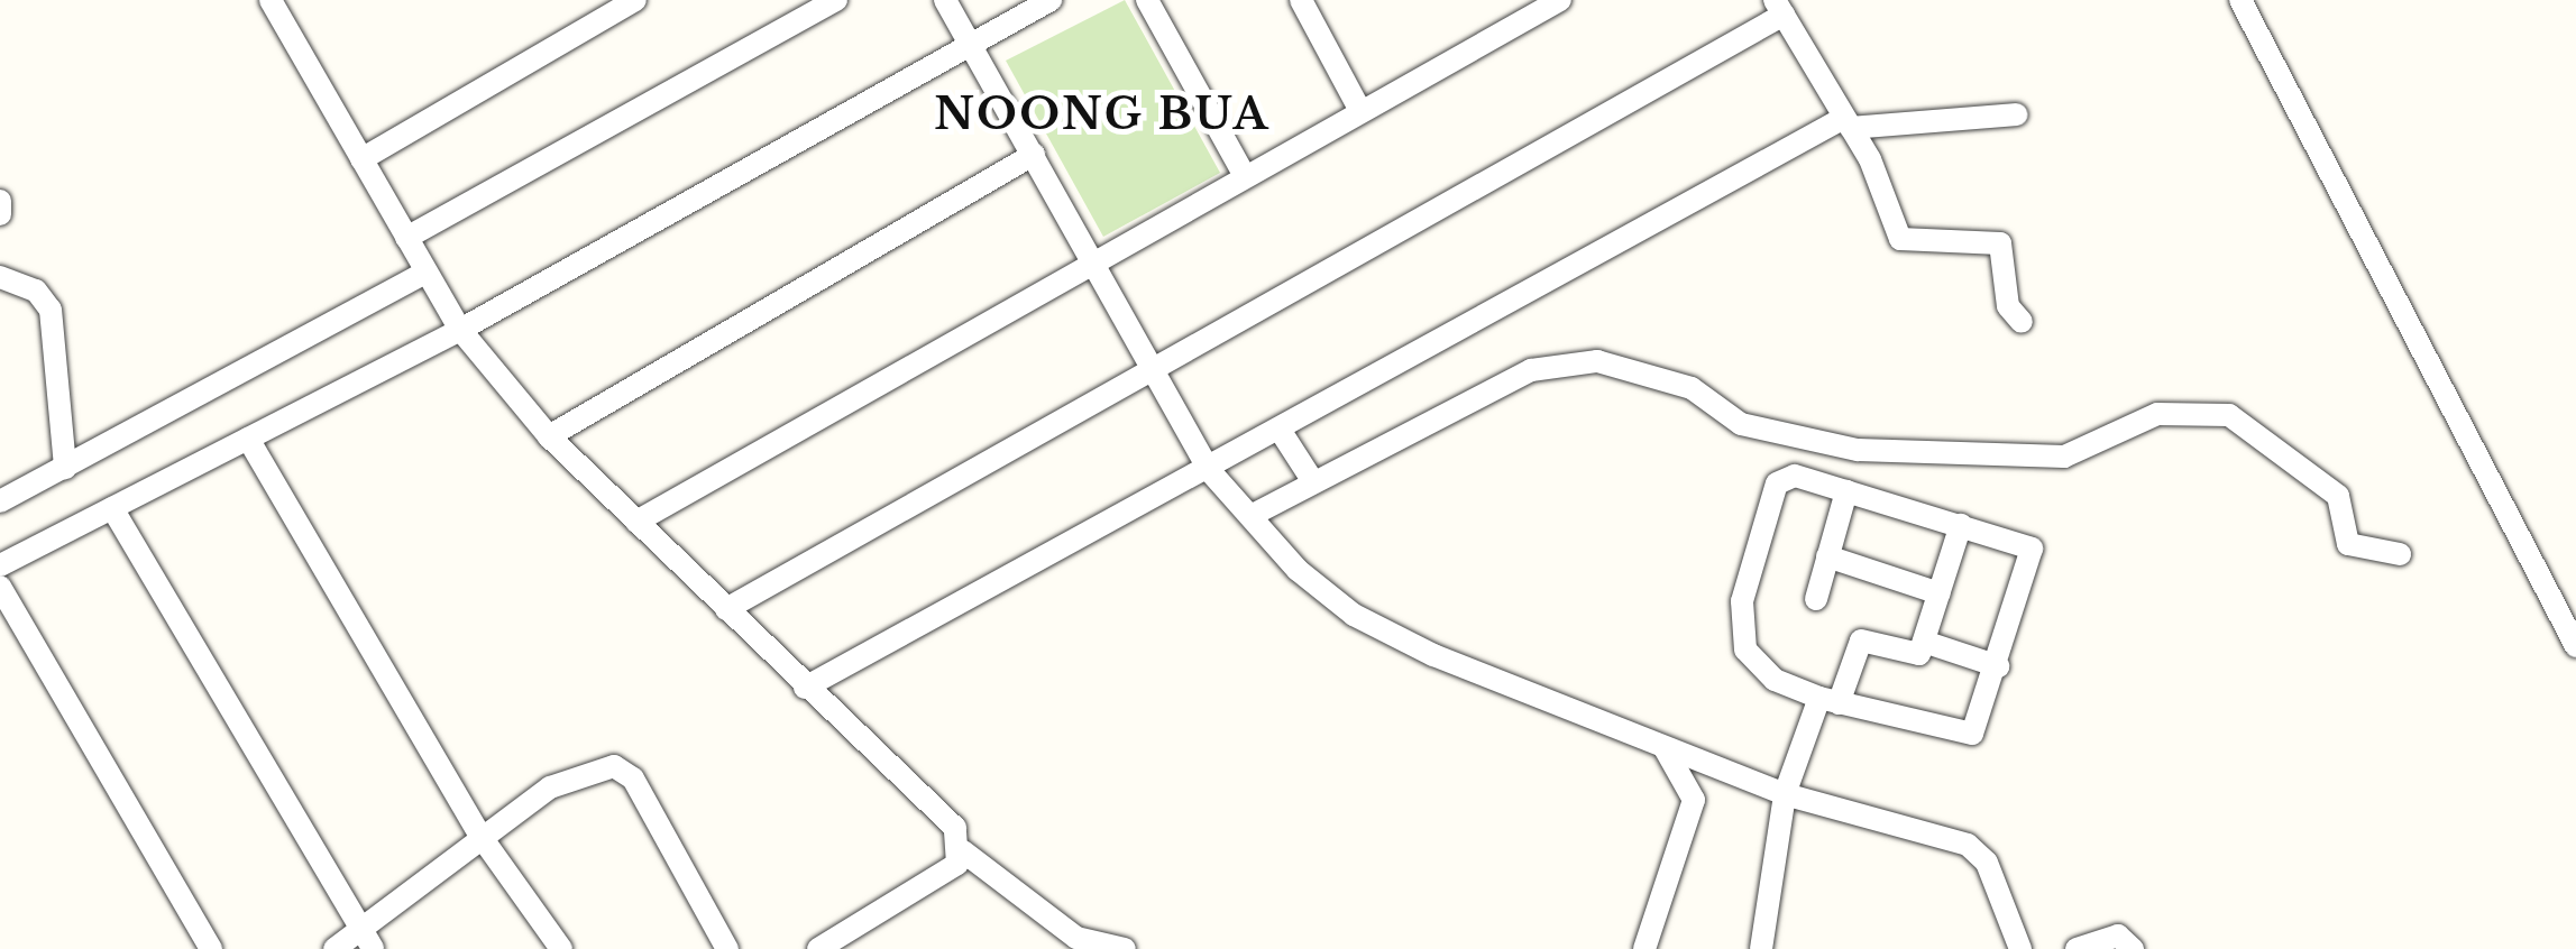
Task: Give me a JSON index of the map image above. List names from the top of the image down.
{
  "districts": ["NOONG BUA"]
}
